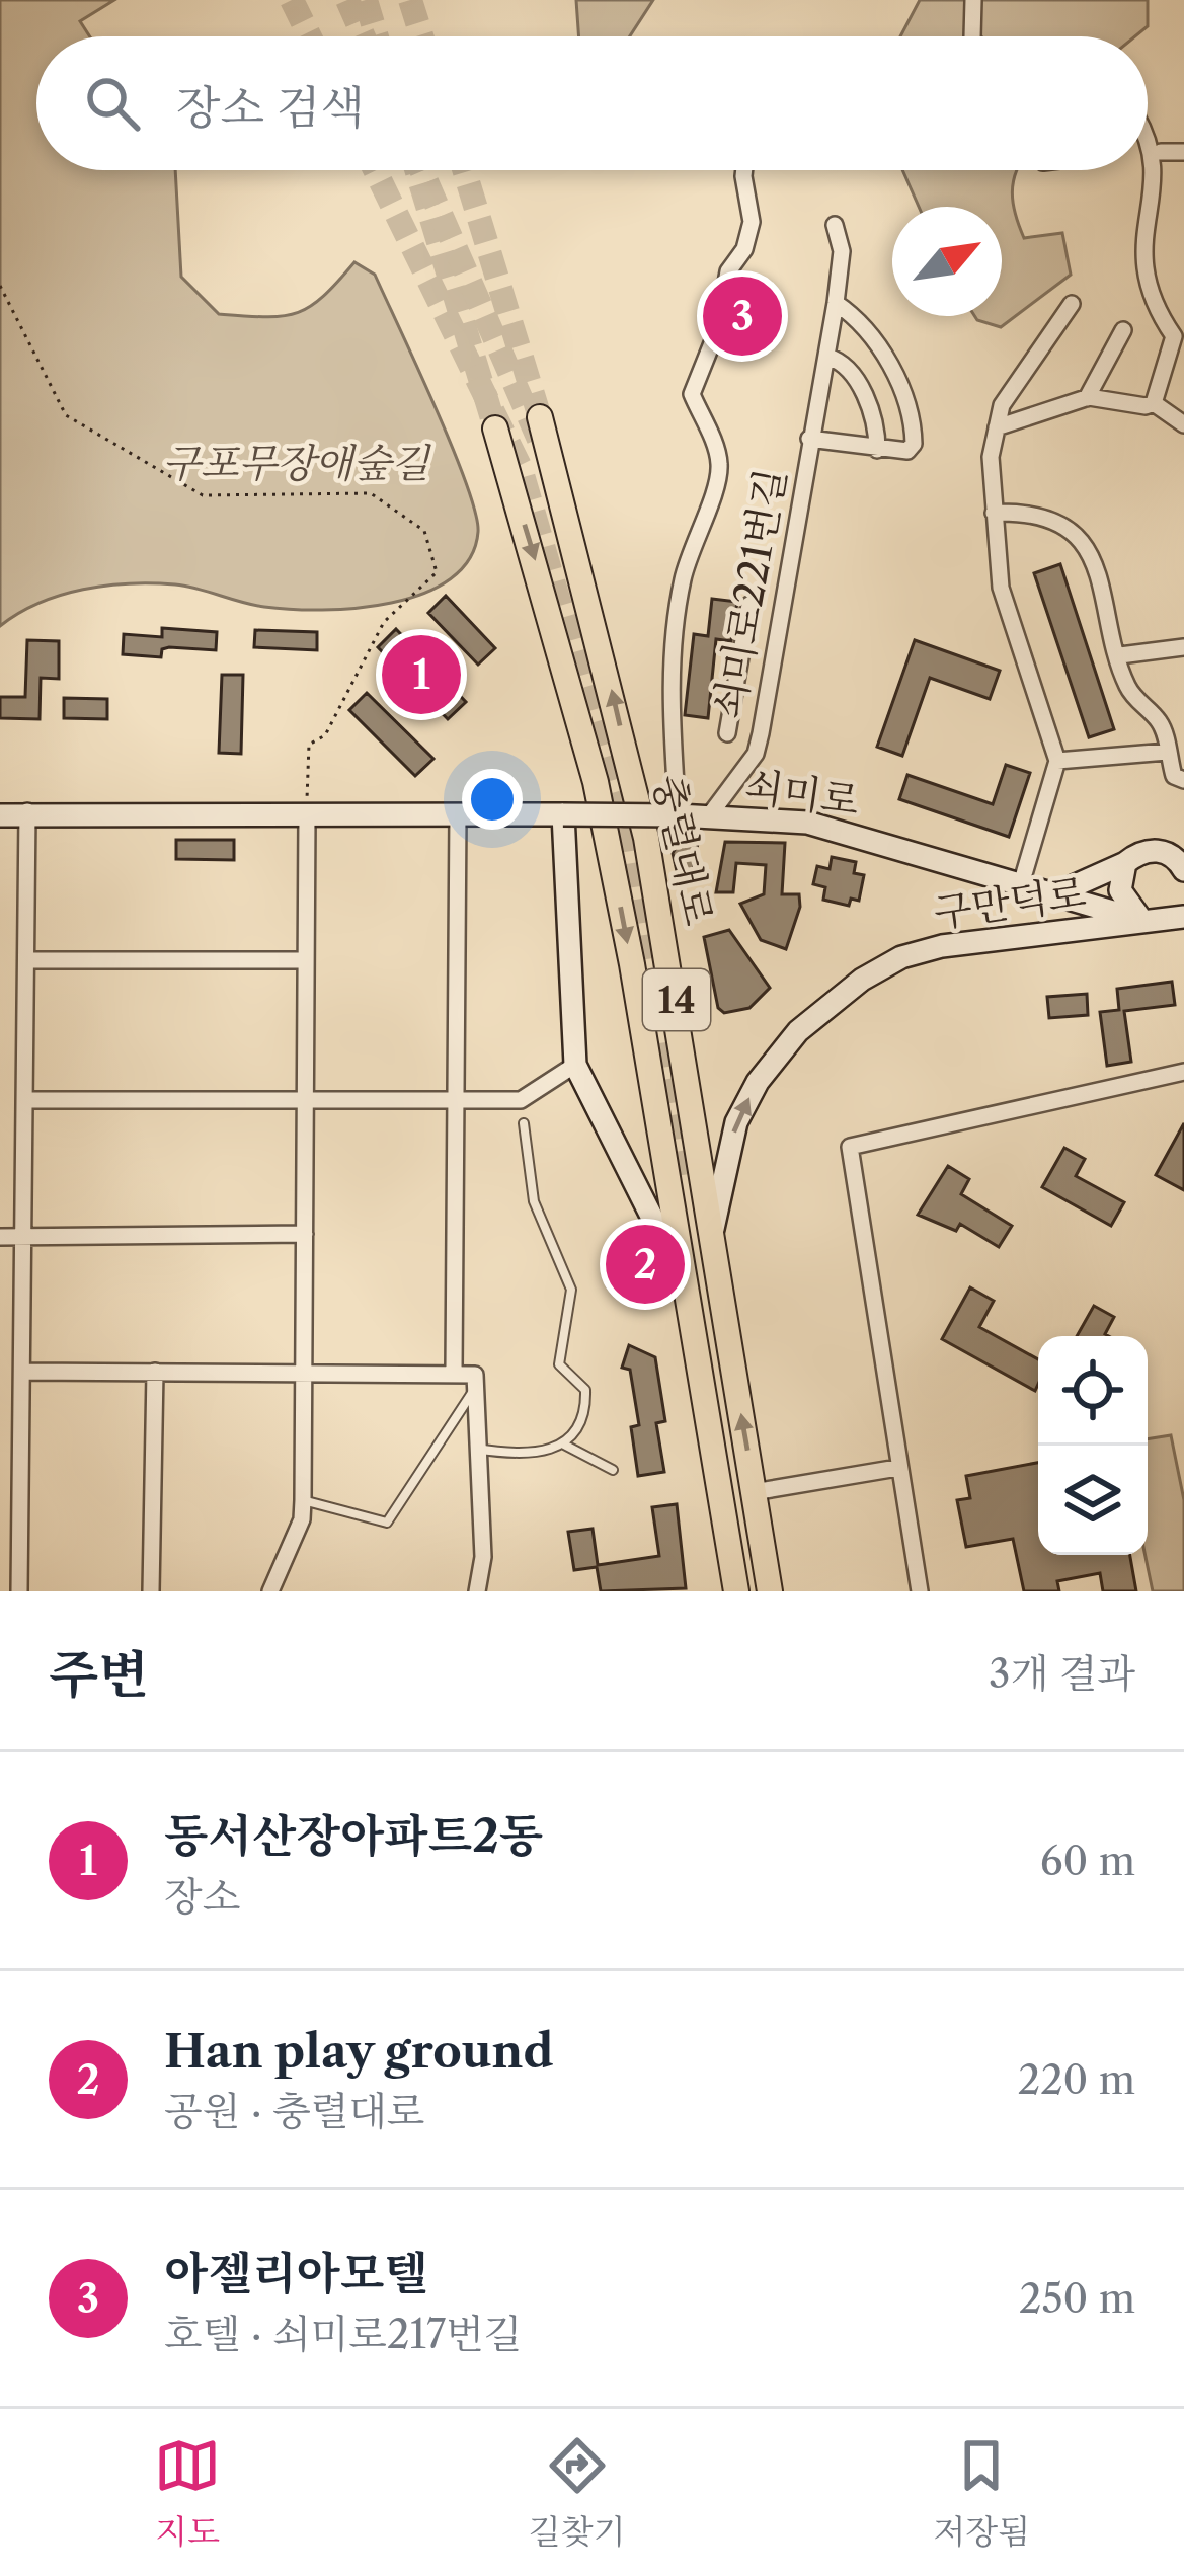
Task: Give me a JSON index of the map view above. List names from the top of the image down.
{
  "streets": {
    "main road": [
      "쇠미로",
      "충렬대로",
      "구만덕로",
      "14"
    ],
    "street": ["쇠미로221번길"]
  },
  "crossings": [
    ["쇠미로221번길", "쇠미로"],
    ["쇠미로", "구만덕로"],
    ["충렬대로", "구만덕로"]
  ],
  "one_way": ["구만덕로"],
  "parks": ["구포무장애숲길"],
  "north": "top right",
  "page": {
    "search": "장소 검색",
    "pins": ["3", "1", "2"],
    "heading": ["주변", "3개 결과"],
    "list": [
      {
        "mark": "1",
        "name": "동서산장아파트2동",
        "note": "장소",
        "value": "60 m"
      },
      {
        "mark": "2",
        "name": "Han play ground",
        "note": "공원 · 충렬대로",
        "value": "220 m"
      },
      {
        "mark": "3",
        "name": "아젤리아모텔",
        "note": "호텔 · 쇠미로217번길",
        "value": "250 m"
      }
    ],
    "nav": ["지도", "길찾기", "저장됨"]
  }
}
